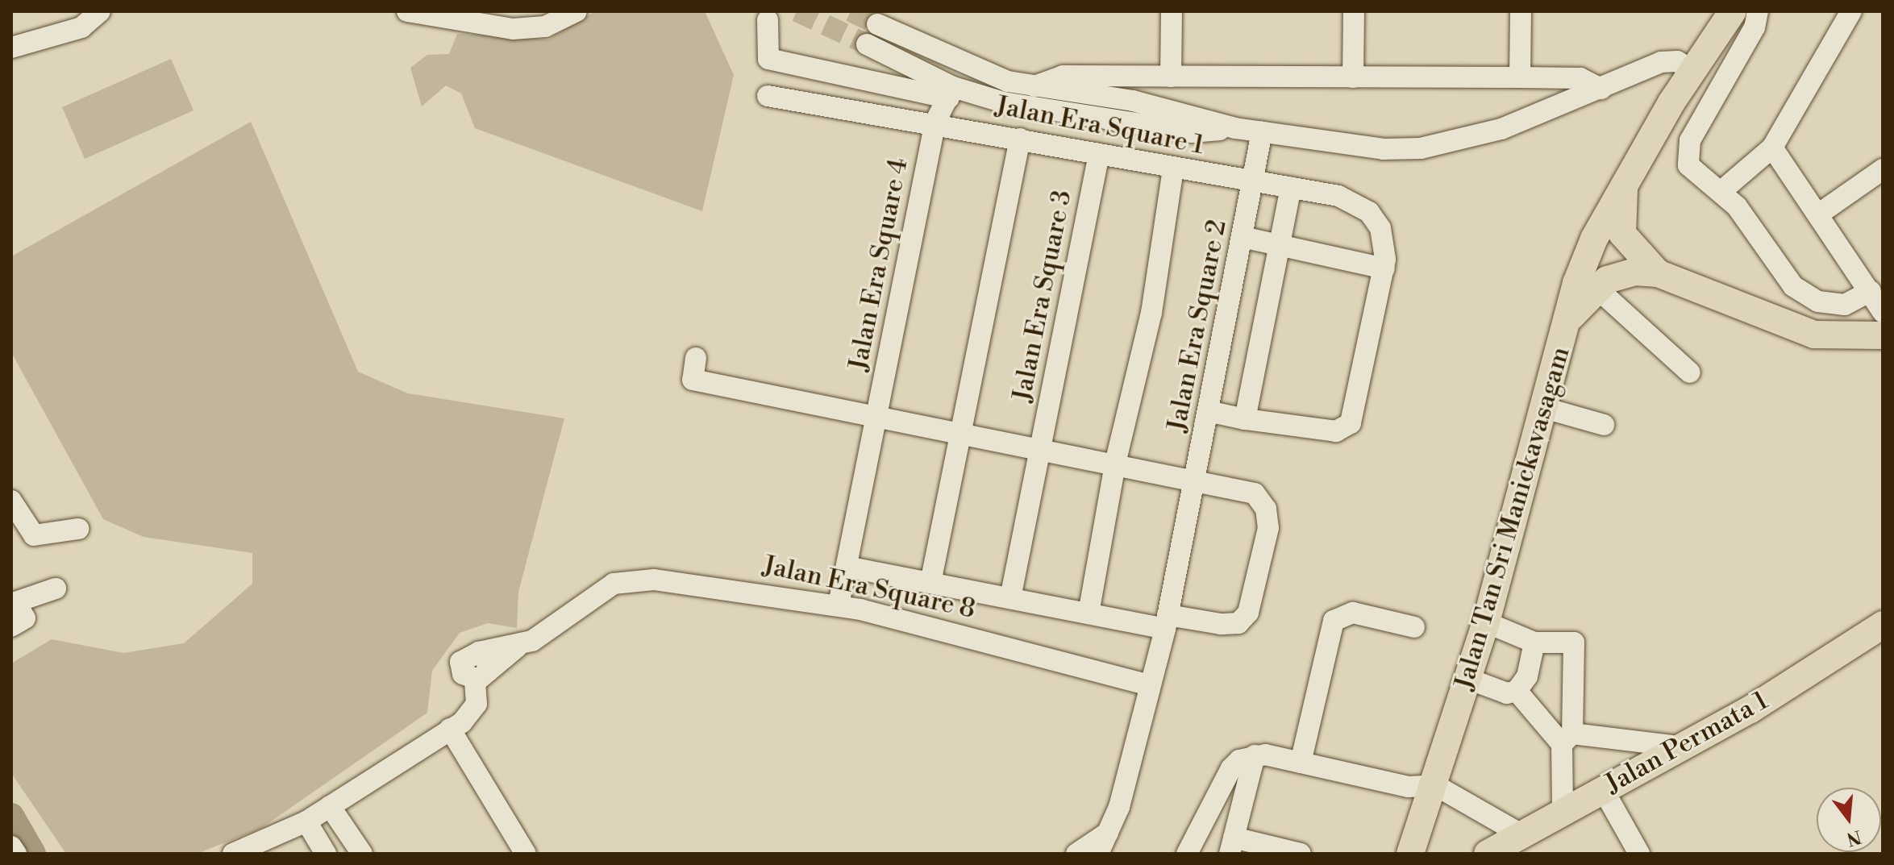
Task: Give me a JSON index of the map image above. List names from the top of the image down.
{
  "streets": {
    "main road": ["Jalan Tan Sri Manickavasagam", "Jalan Permata 1"],
    "street": [
      "Jalan Era Square 1",
      "Jalan Era Square 4",
      "Jalan Era Square 3",
      "Jalan Era Square 2",
      "Jalan Era Square 8"
    ]
  },
  "crossings": [
    ["Jalan Era Square 1", "Jalan Era Square 4"],
    ["Jalan Era Square 1", "Jalan Era Square 3"],
    ["Jalan Era Square 1", "Jalan Era Square 2"],
    ["Jalan Era Square 4", "Jalan Era Square 8"],
    ["Jalan Era Square 3", "Jalan Era Square 8"],
    ["Jalan Era Square 2", "Jalan Era Square 8"]
  ],
  "north": "bottom"
}
